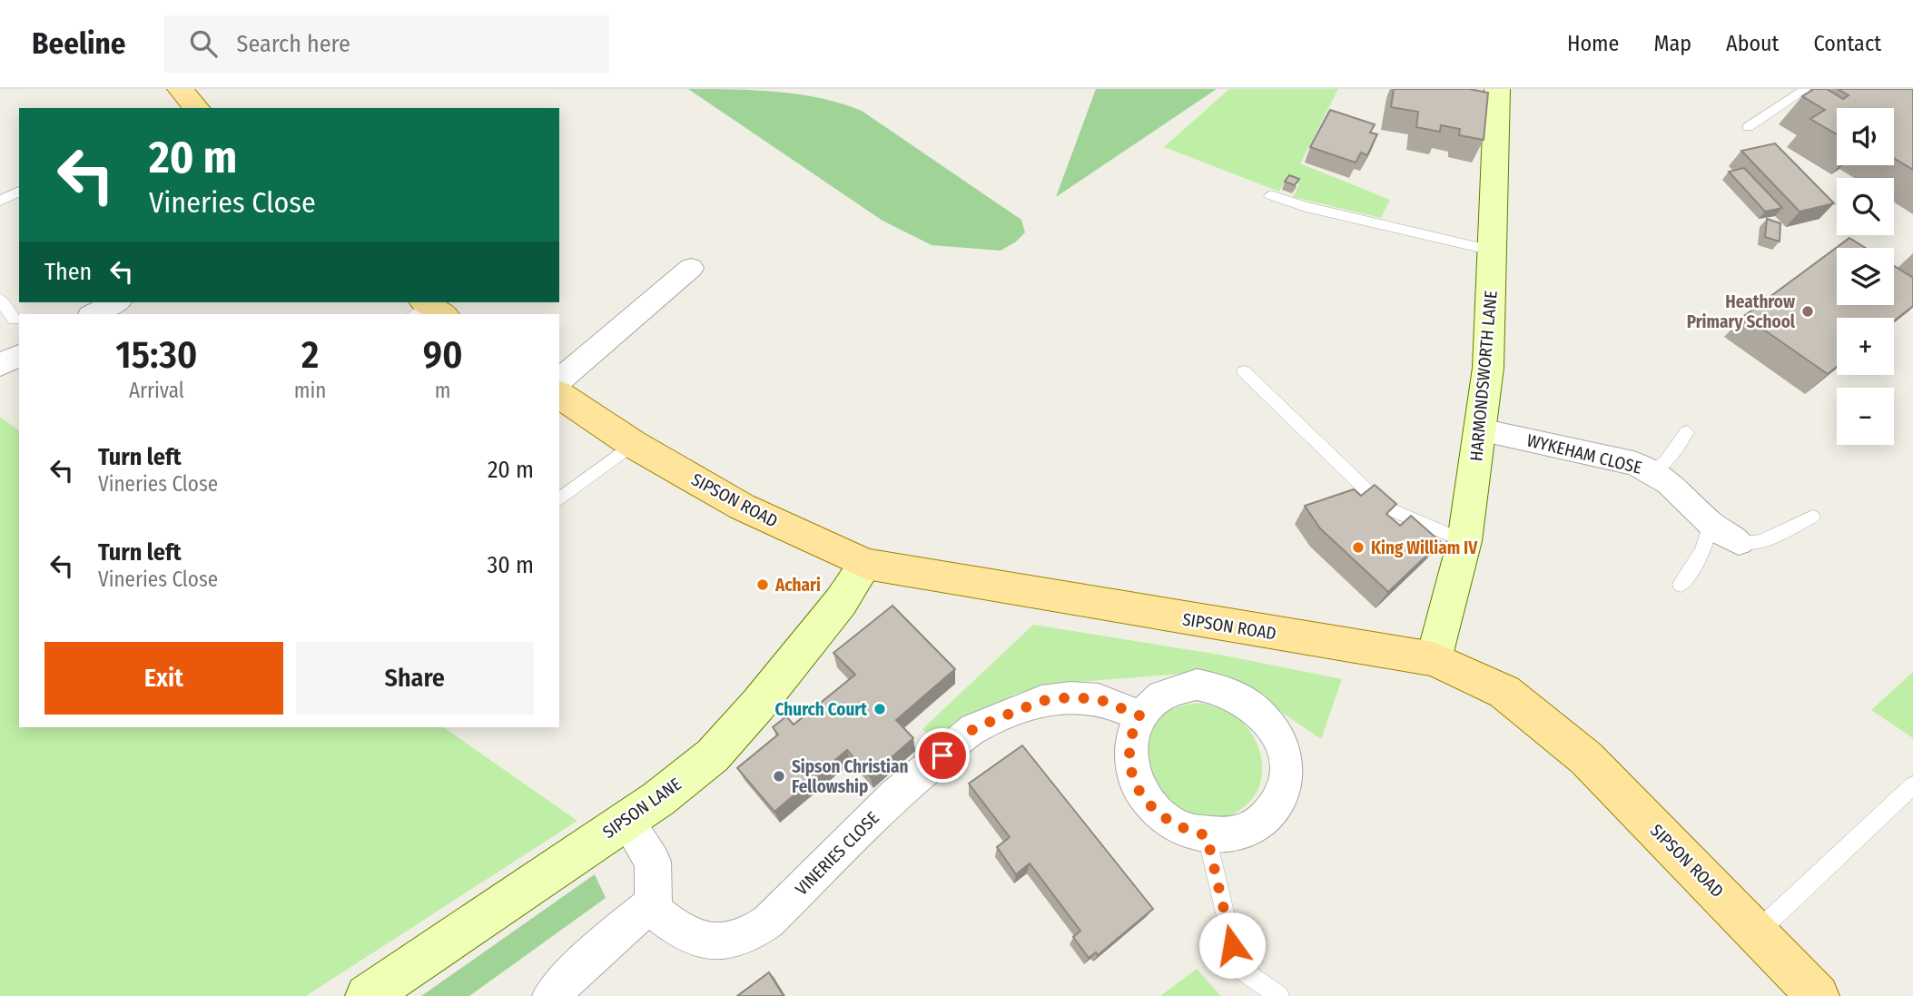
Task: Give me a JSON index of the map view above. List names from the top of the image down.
{
  "streets": {
    "main road": ["SIPSON ROAD"],
    "street": [
      "HARMONDSWORTH LANE",
      "WYKEHAM CLOSE",
      "SIPSON LANE",
      "VINERIES CLOSE"
    ]
  },
  "crossings": [
    ["HARMONDSWORTH LANE", "WYKEHAM CLOSE"],
    ["HARMONDSWORTH LANE", "SIPSON ROAD"],
    ["SIPSON ROAD", "SIPSON LANE"]
  ],
  "places": [
    "Heathrow Primary School",
    "King William IV",
    "Achari",
    "Church Court",
    "Sipson Christian Fellowship"
  ],
  "page": {
    "header": "Beeline",
    "search": "Search here",
    "nav": [
      "Home",
      "Map",
      "About",
      "Contact"
    ],
    "map_buttons": ["+", "−"],
    "turn": ["20 m", "Vineries Close"],
    "then": "Then",
    "eta": [
      "15:30",
      "Arrival",
      "2",
      "min",
      "90",
      "m"
    ],
    "list": [
      {
        "name": "Turn left",
        "note": "Vineries Close",
        "value": "20 m"
      },
      {
        "name": "Turn left",
        "note": "Vineries Close",
        "value": "30 m"
      }
    ],
    "buttons": ["Exit", "Share"]
  }
}
